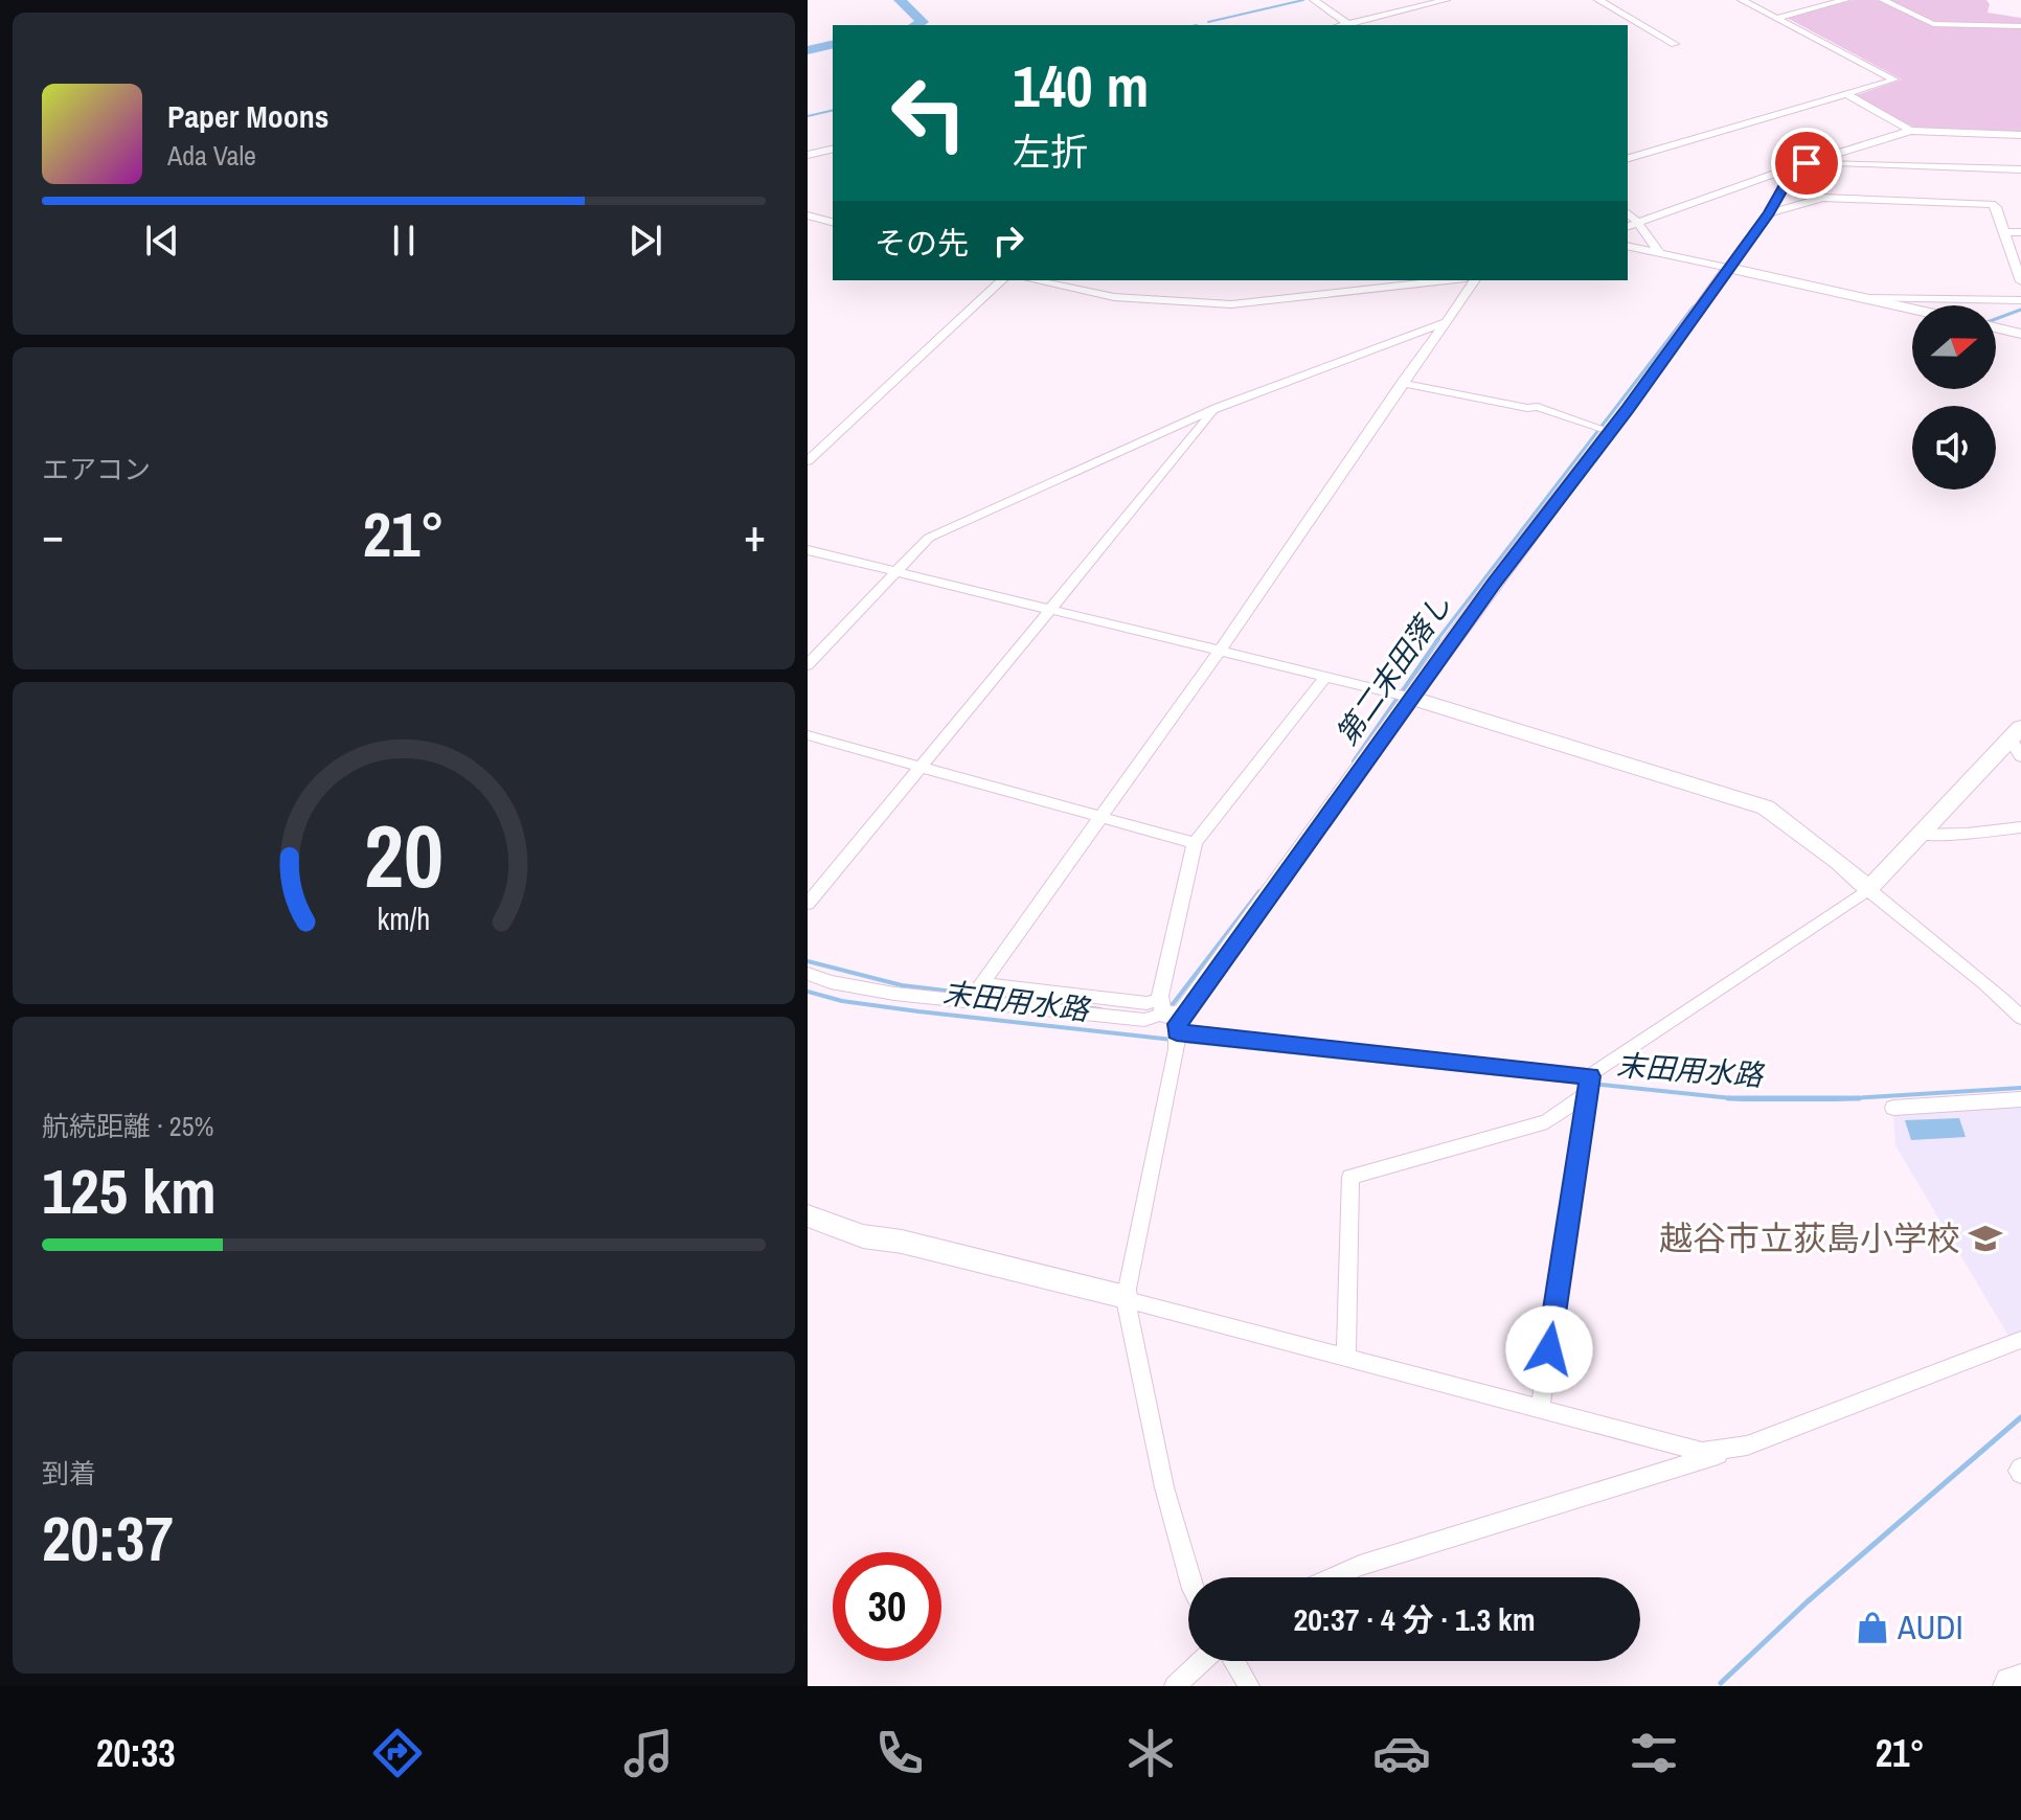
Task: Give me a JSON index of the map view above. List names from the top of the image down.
{
  "water": ["第二末田落し", "末田用水路"],
  "places": {
    "school or university": ["越谷市立荻島小学校"],
    "shop": ["AUDI"]
  },
  "north": "right",
  "page": {
    "turn": ["140 m", "左折"],
    "song": ["Paper Moons", "Ada Vale"],
    "then": "その先",
    "tile": [
      "エアコン",
      ["航続距離 · 25%", "125 km"],
      ["到着", "20:37"]
    ],
    "heat": ["−", "21°", "+"],
    "limit": "30",
    "trip": "20:37 · 4 分 · 1.3 km",
    "tabs": ["20:33", "21°"],
    "gauge": ["20", "km/h"]
  }
}
